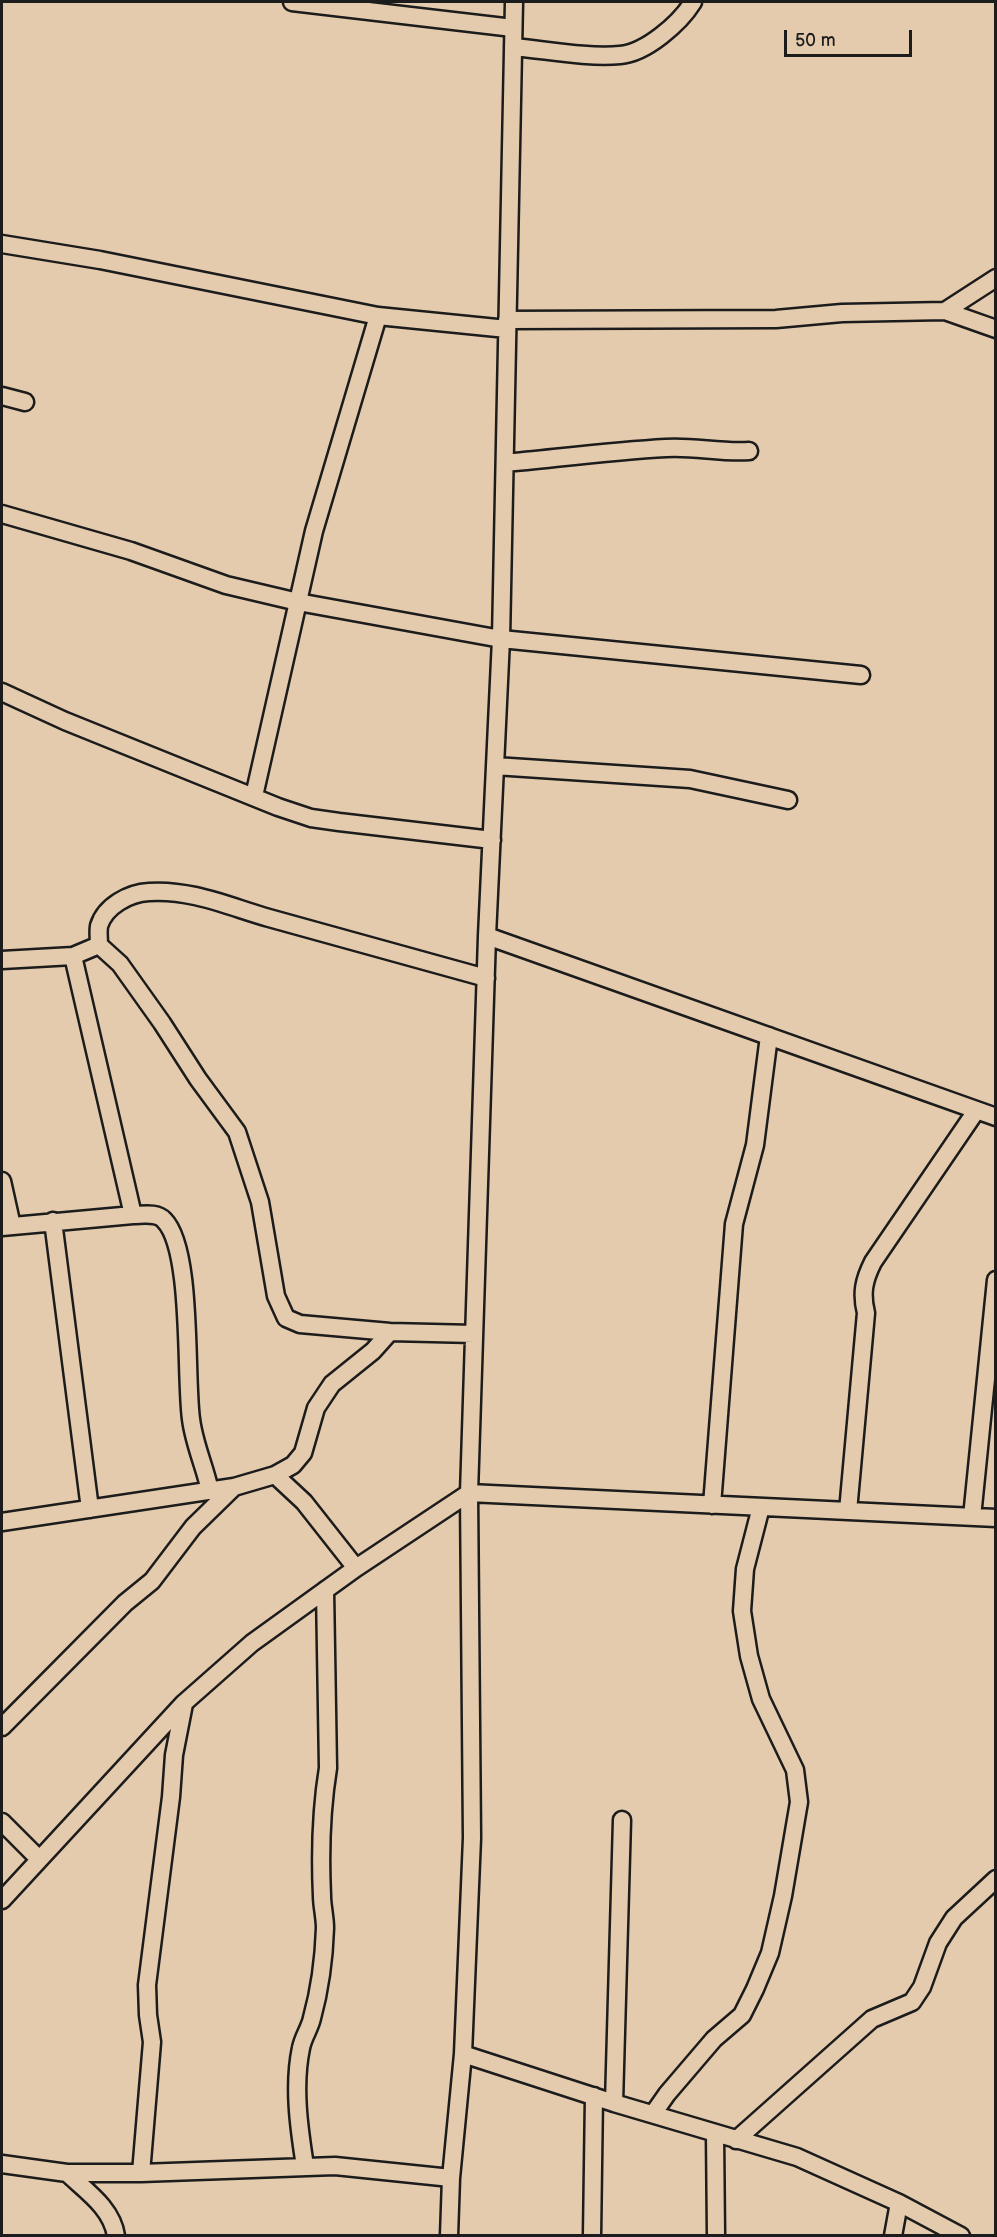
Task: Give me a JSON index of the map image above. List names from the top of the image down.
{
  "scale_bar": "50 m"
}
